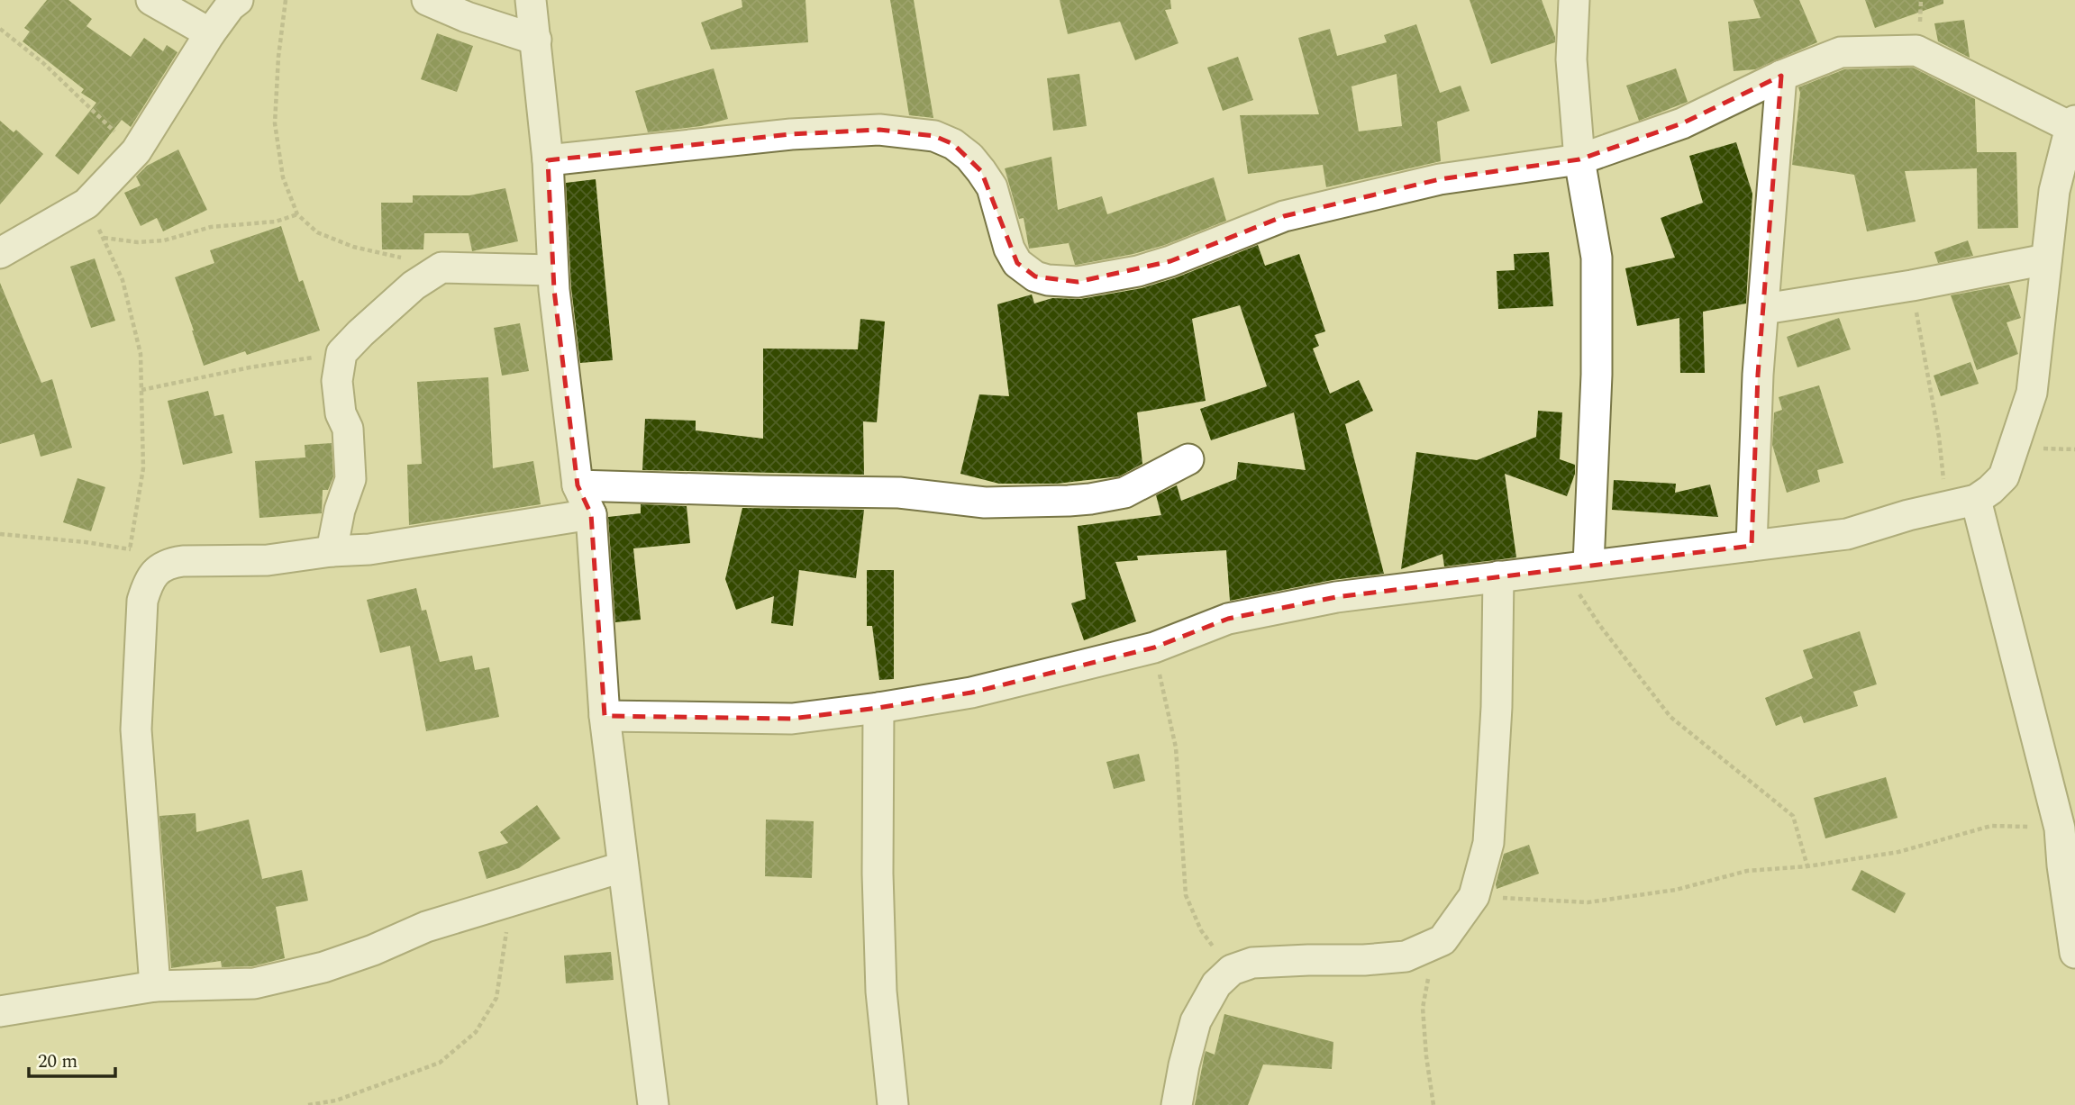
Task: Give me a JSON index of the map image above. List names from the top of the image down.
{
  "scale_bar": "20 m"
}
